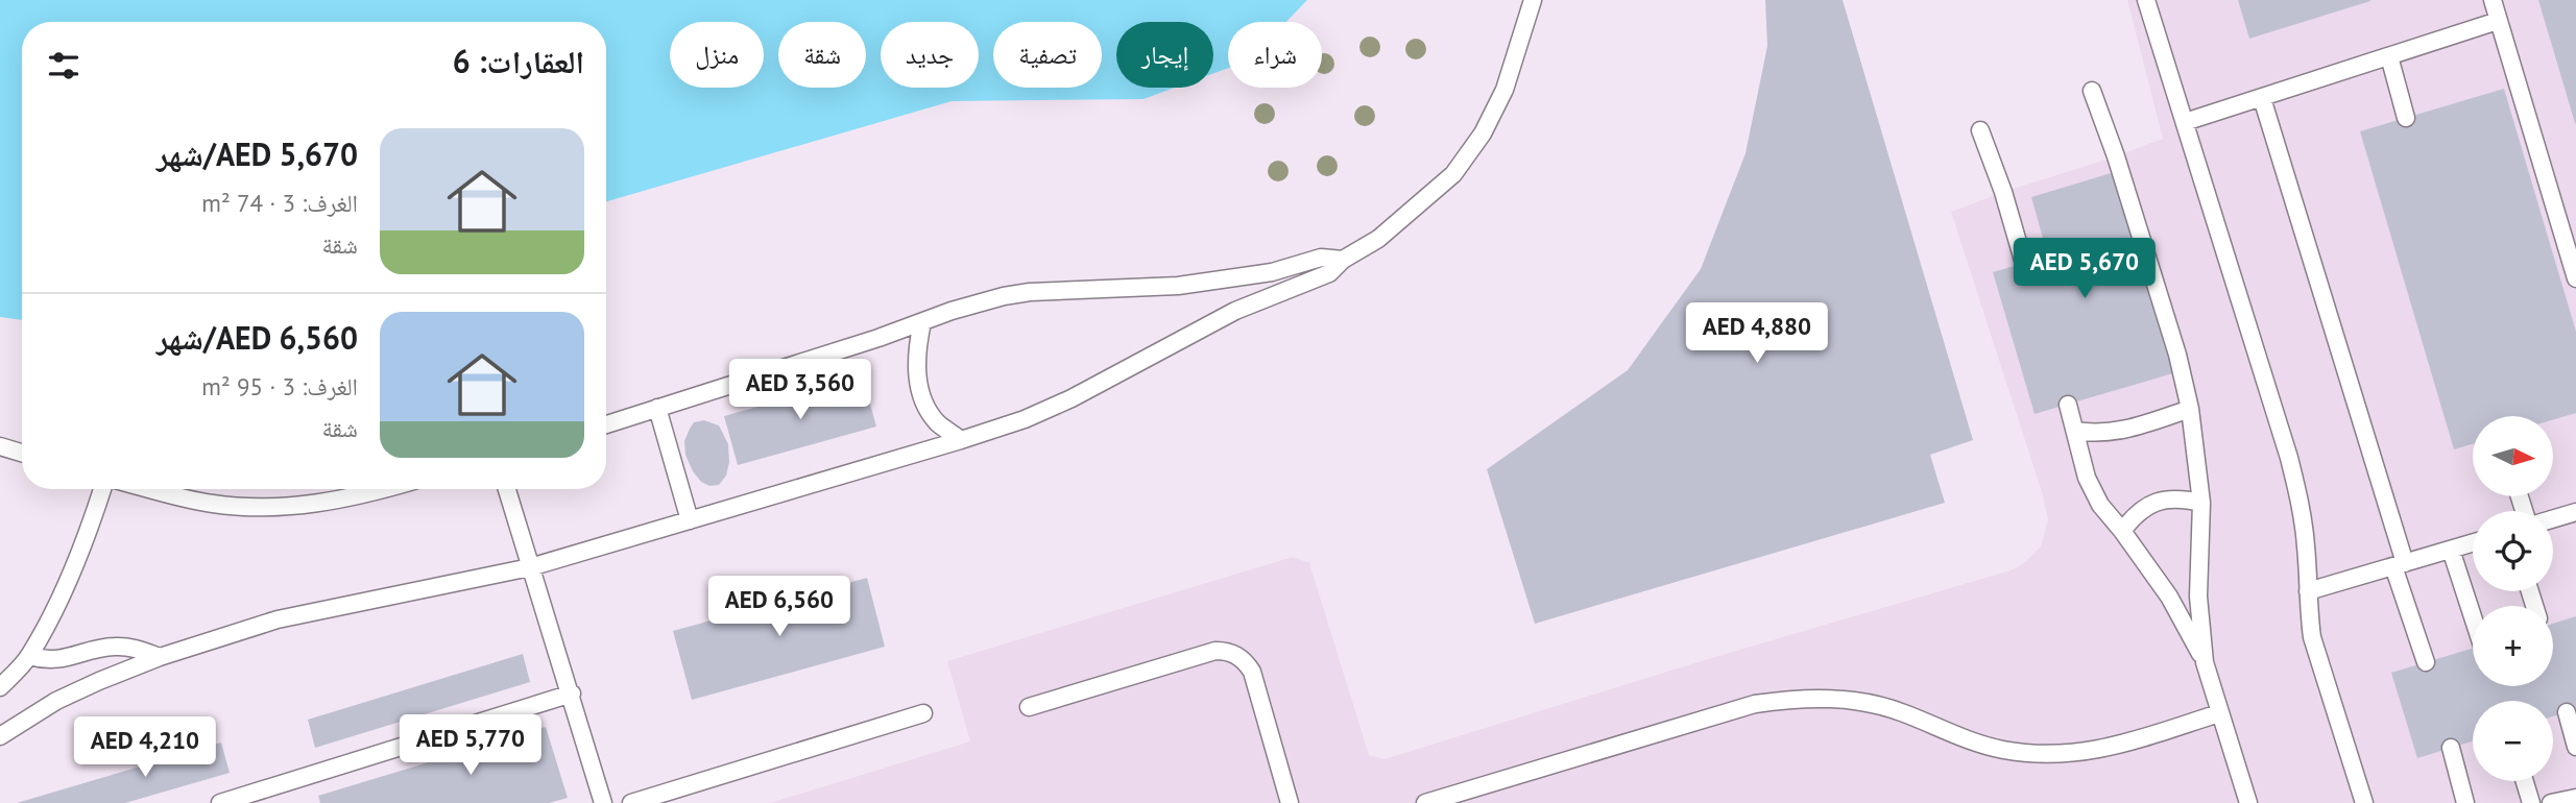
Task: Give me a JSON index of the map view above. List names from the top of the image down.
{
  "north": "right",
  "page": {
    "chip": [
      "شراء",
      "إيجار",
      "تصفية",
      "جديد",
      "شقة",
      "منزل"
    ],
    "heading": "العقارات: 6",
    "list": [
      {
        "name": "AED 5,670/شهر",
        "note": "الغرف: 3 · 74 m² · شقة"
      },
      {
        "name": "AED 6,560/شهر",
        "note": "الغرف: 3 · 95 m² · شقة"
      }
    ],
    "price": [
      "AED 5,670",
      "AED 4,880",
      "AED 3,560",
      "AED 6,560",
      "AED 5,770",
      "AED 4,210"
    ],
    "map_buttons": ["+", "−"]
  }
}
